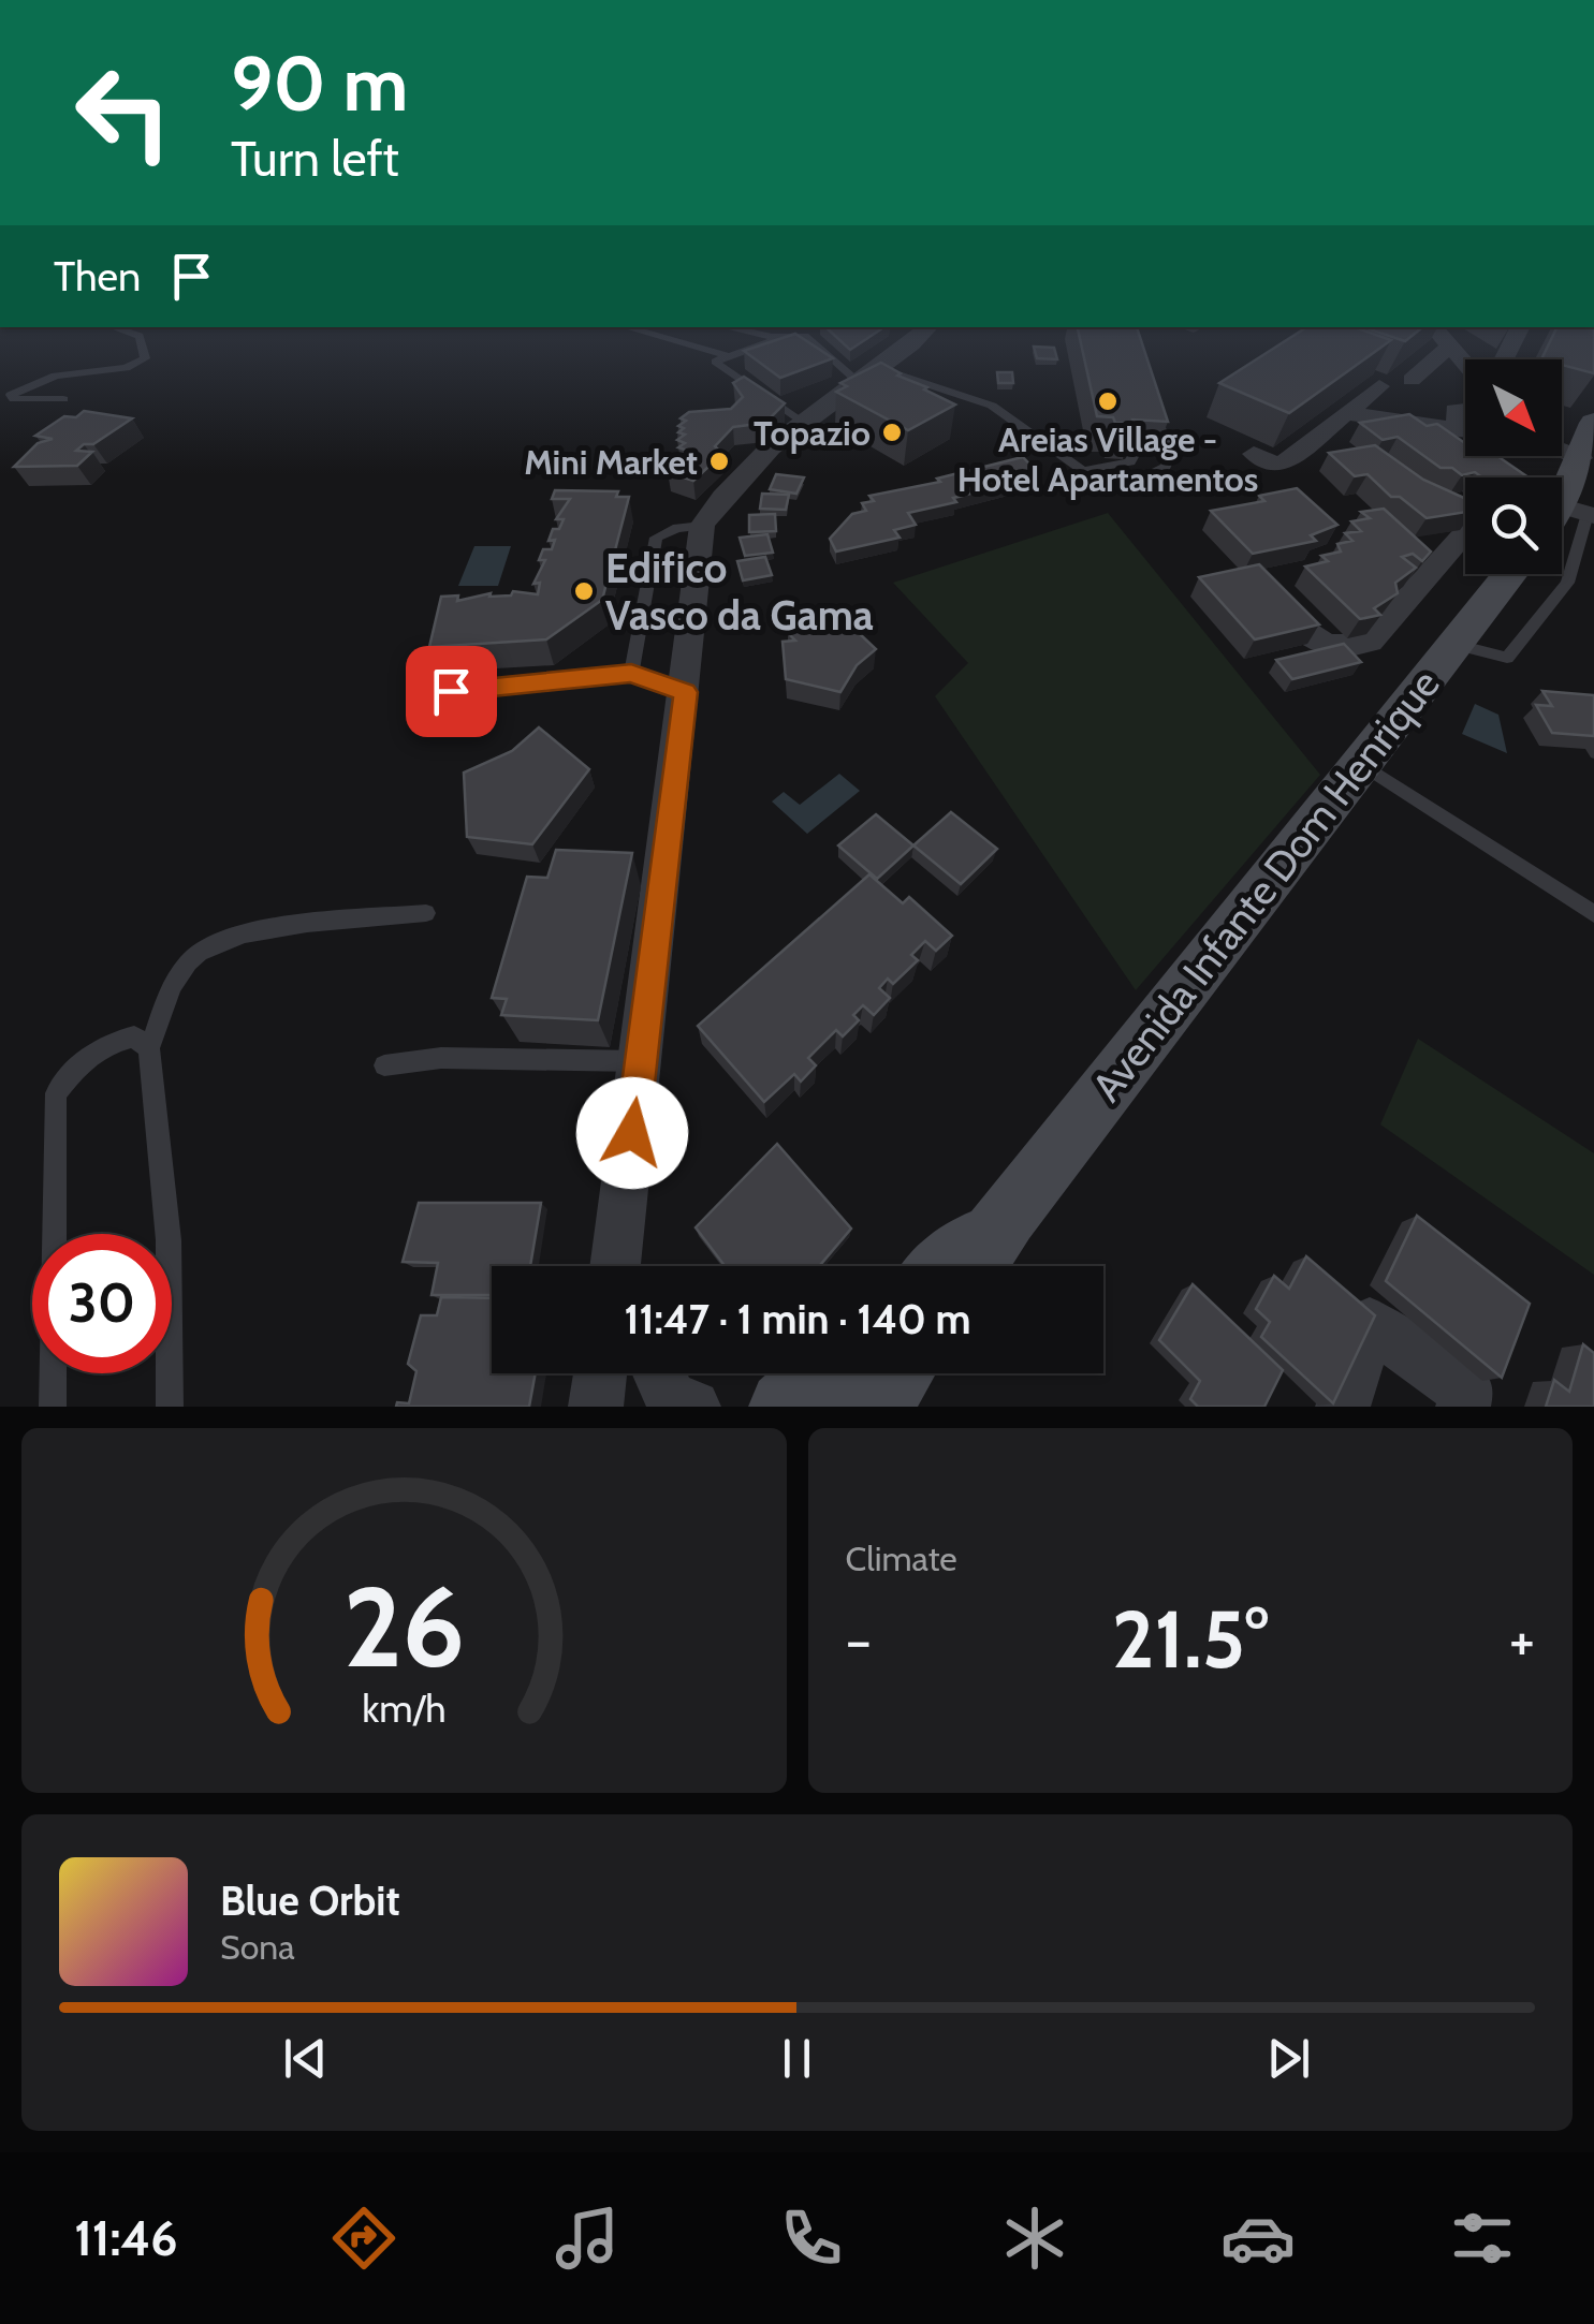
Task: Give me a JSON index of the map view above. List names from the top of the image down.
{
  "streets": {
    "street": ["Avenida Infante Dom Henrique"]
  },
  "places": [
    "Areias Village - Hotel Apartamentos",
    "Topazio",
    "Mini Market",
    "Edifico Vasco da Gama"
  ],
  "north": "bottom right",
  "page": {
    "turn": ["90 m", "Turn left"],
    "then": "Then",
    "limit": "30",
    "trip": "11:47 · 1 min · 140 m",
    "tile": "Climate",
    "heat": ["−", "21.5°", "+"],
    "song": ["Blue Orbit", "Sona"],
    "tabs": "11:46",
    "gauge": ["26", "km/h"]
  }
}
